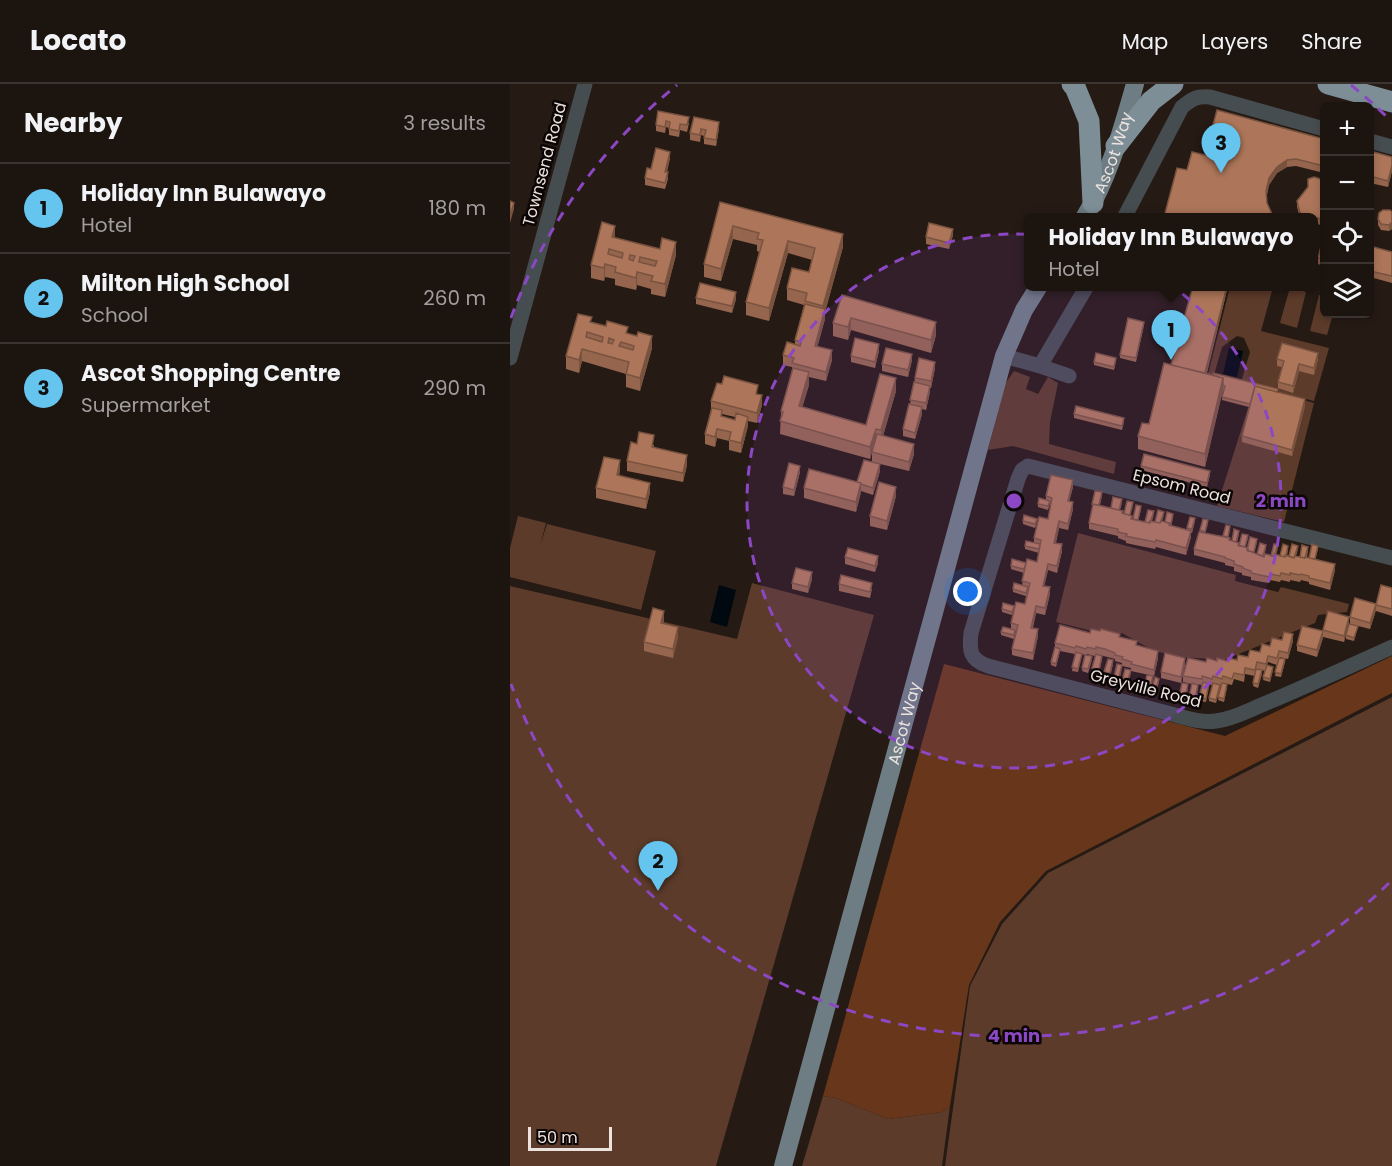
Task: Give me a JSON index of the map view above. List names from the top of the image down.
{
  "streets": {
    "main road": ["Ascot Way"],
    "street": ["Townsend Road", "Epsom Road", "Greyville Road"]
  },
  "crossings": [
    ["Epsom Road", "Greyville Road"]
  ],
  "scale_bar": "50 m",
  "page": {
    "header": "Locato",
    "nav": ["Map", "Layers", "Share"],
    "heading": ["Nearby", "3 results"],
    "map_buttons": ["+", "−"],
    "pins": ["3", "1", "2"],
    "list": [
      {
        "mark": "1",
        "name": "Holiday Inn Bulawayo",
        "note": "Hotel",
        "value": "180 m"
      },
      {
        "mark": "2",
        "name": "Milton High School",
        "note": "School",
        "value": "260 m"
      },
      {
        "mark": "3",
        "name": "Ascot Shopping Centre",
        "note": "Supermarket",
        "value": "290 m"
      }
    ],
    "popup": ["Holiday Inn Bulawayo", "Hotel"],
    "scale": "50 m"
  },
  "rings": ["2 min", "4 min"]
}
